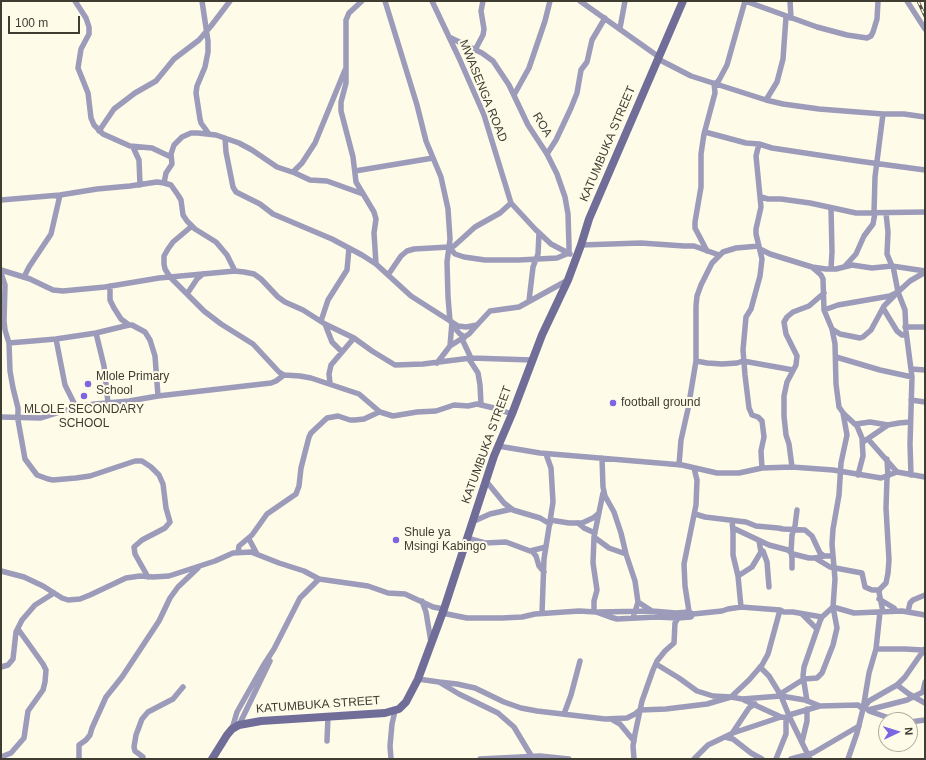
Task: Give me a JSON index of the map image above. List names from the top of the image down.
{
  "streets": {
    "main road": ["KATUMBUKA STREET"],
    "street": ["MWASENGA ROAD", "ROA"]
  },
  "crossings": [
    ["MWASENGA ROAD", "ROA"],
    ["MWASENGA ROAD", "KATUMBUKA STREET"],
    ["ROA", "KATUMBUKA STREET"]
  ],
  "places": [
    "Mlole Primary School",
    "MLOLE SECONDARY SCHOOL",
    "football ground",
    "Shule ya Msingi Kabingo"
  ],
  "scale_bar": "100 m",
  "north": "right"
}
